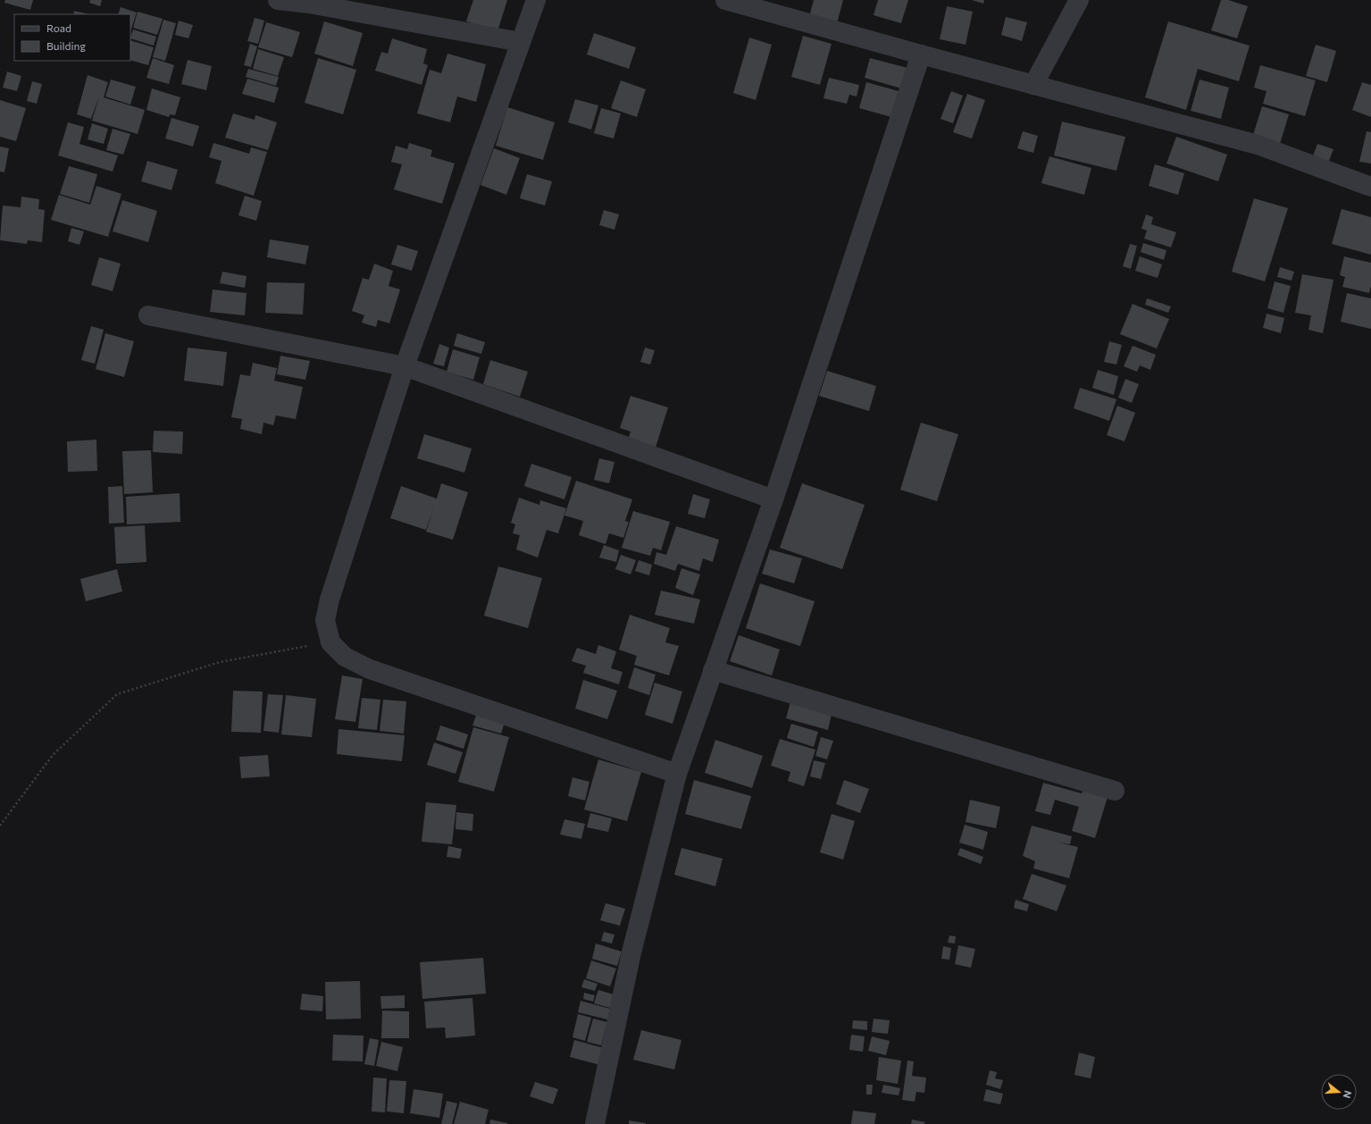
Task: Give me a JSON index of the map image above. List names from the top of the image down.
{
  "legend": ["Road", "Building"],
  "north": "right"
}
